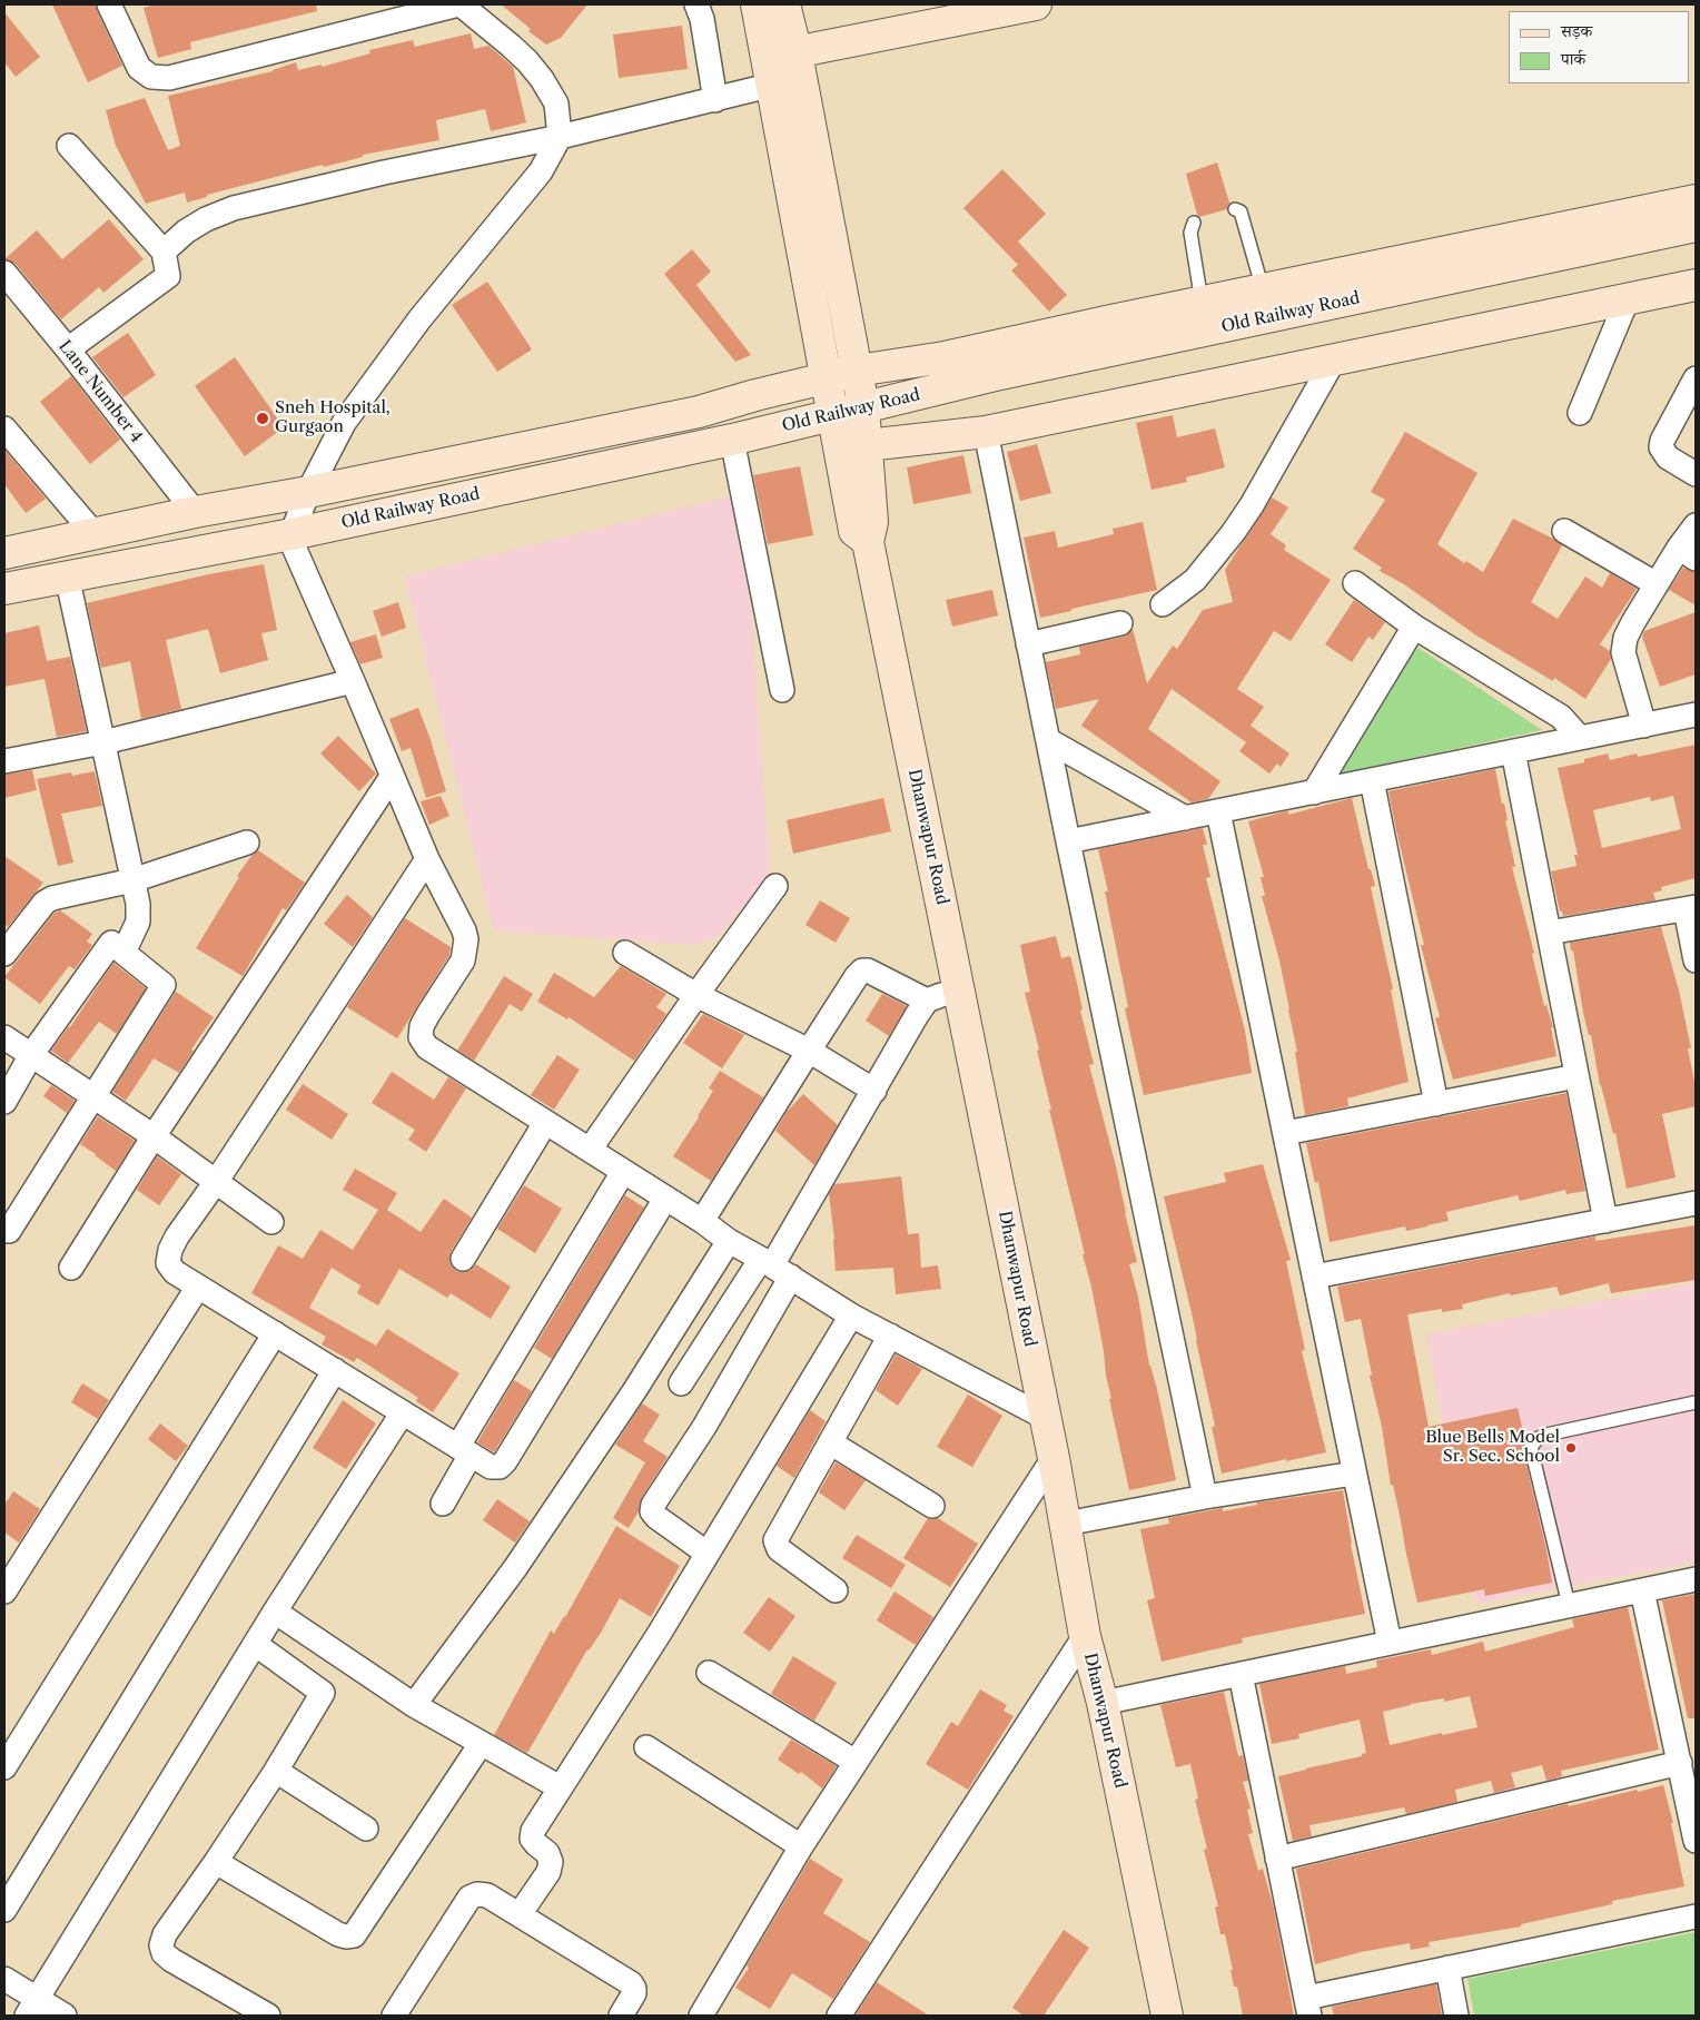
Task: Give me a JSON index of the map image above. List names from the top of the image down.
{
  "streets": {
    "street": ["Old Railway Road", "Lane Number 4", "Dhanwapur Road"]
  },
  "crossings": [
    ["Old Railway Road", "Lane Number 4"],
    ["Old Railway Road", "Dhanwapur Road"]
  ],
  "places": ["Sneh Hospital, Gurgaon", "Blue Bells Model Sr. Sec. School"],
  "legend": ["सड़क", "पार्क"]
}
